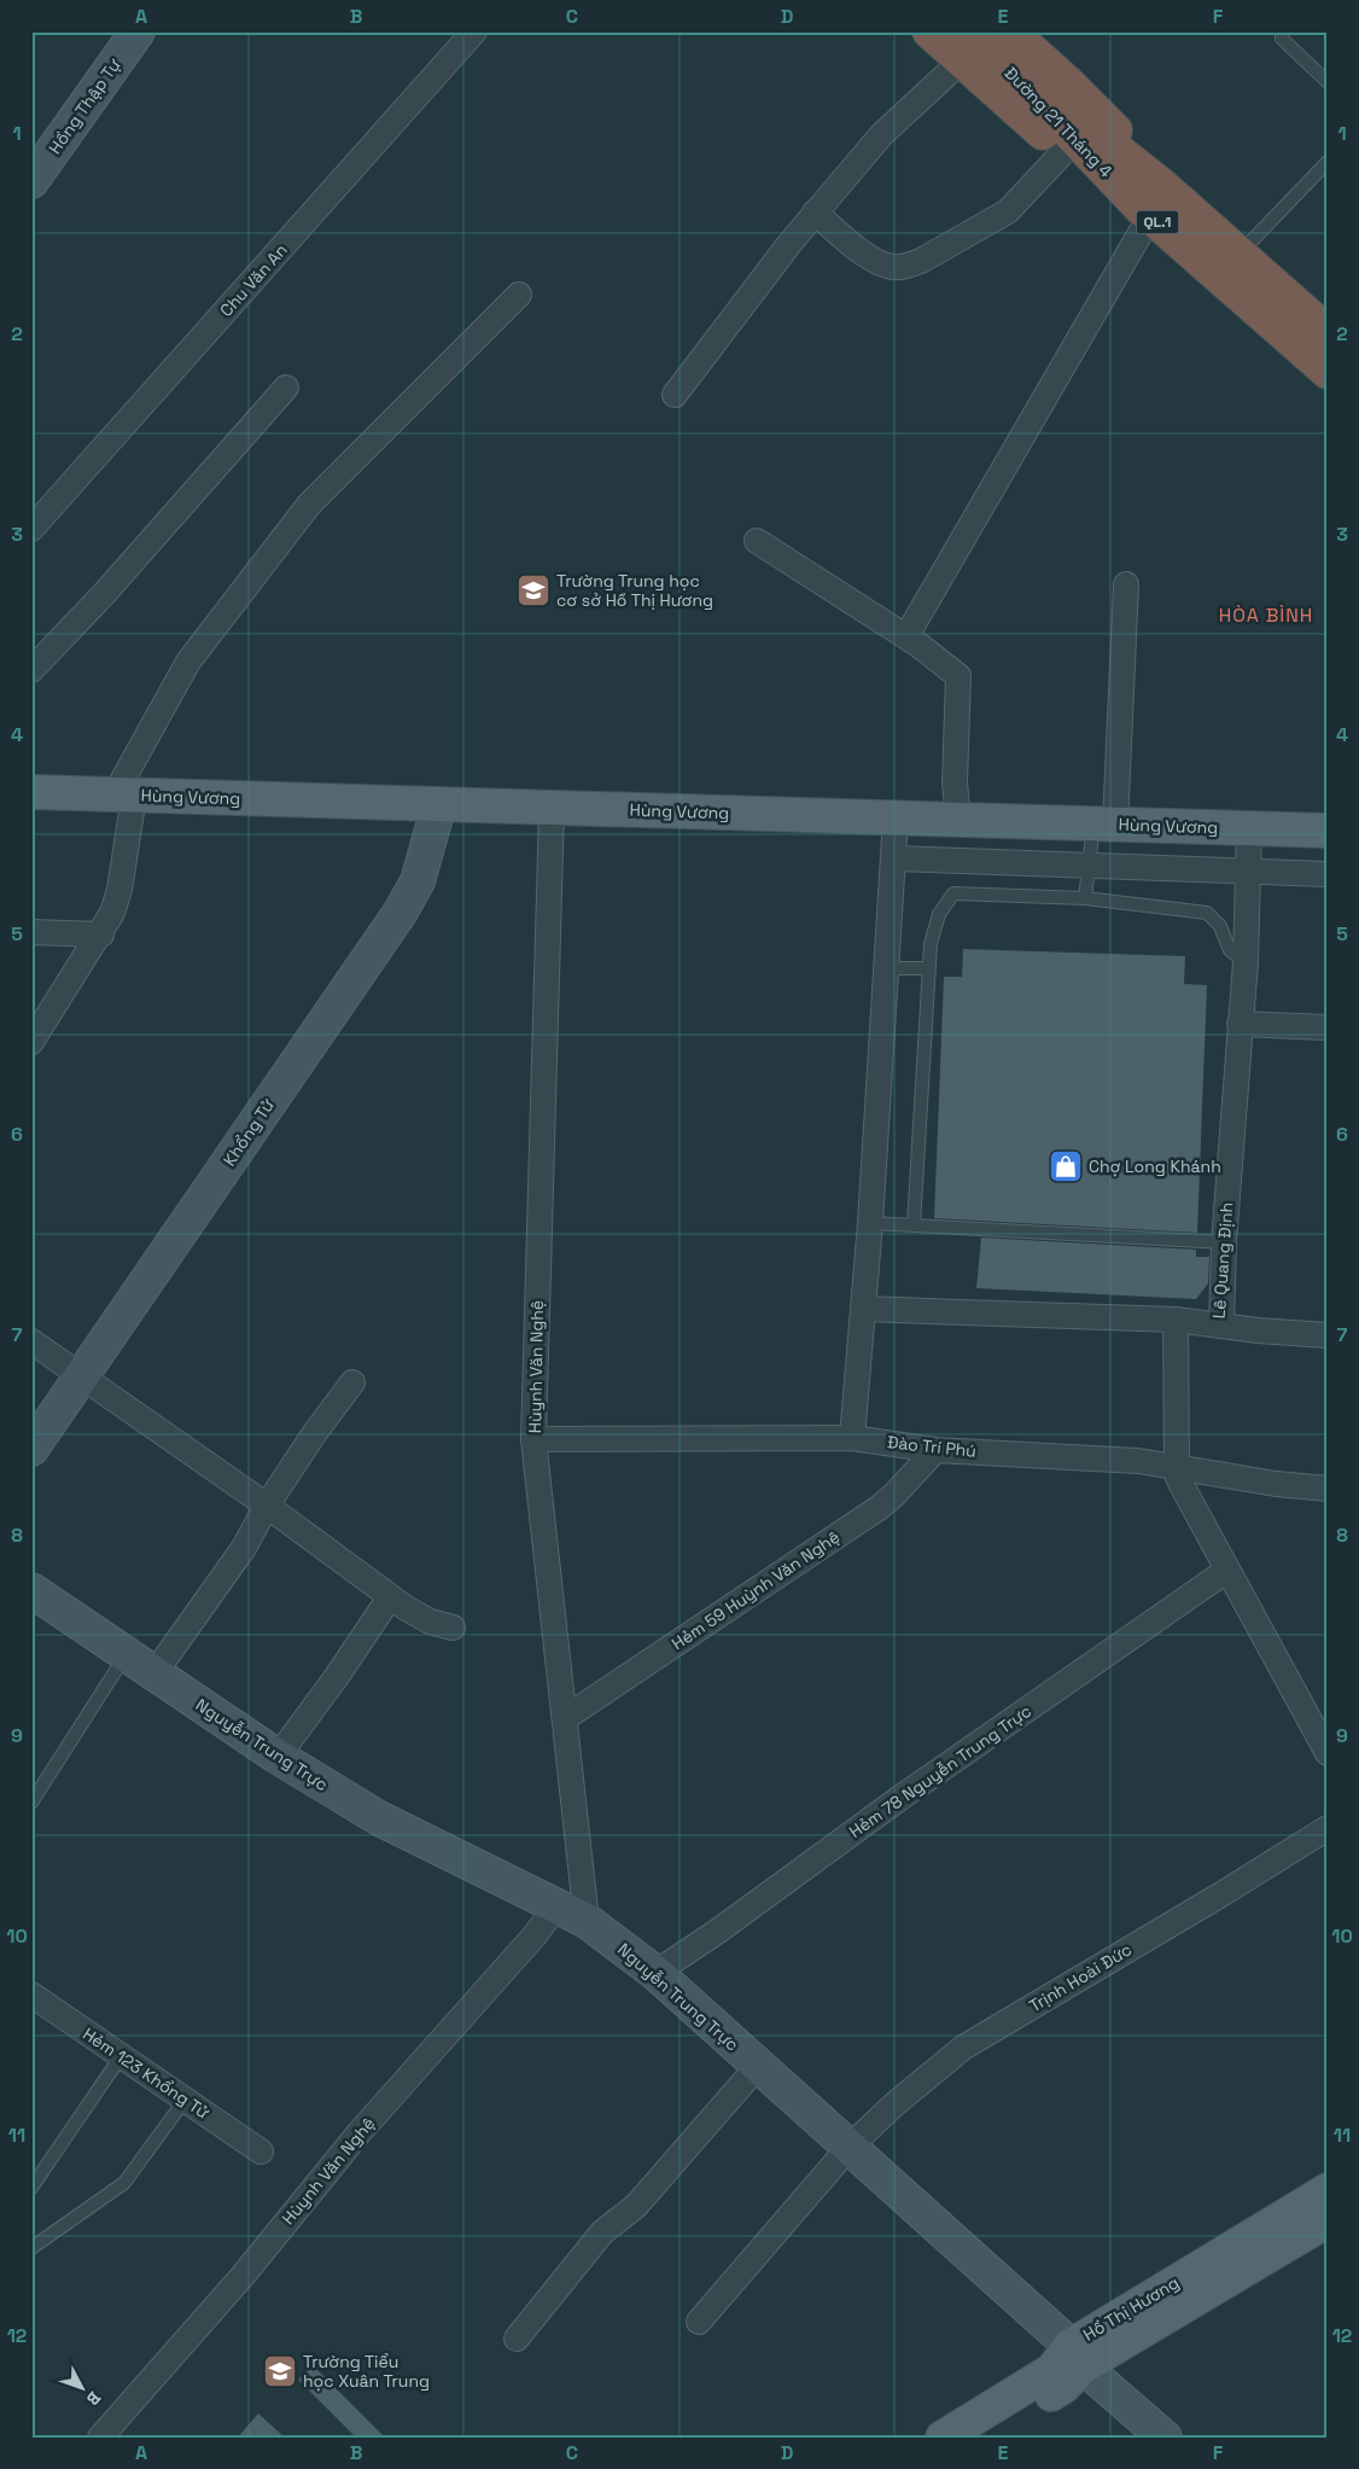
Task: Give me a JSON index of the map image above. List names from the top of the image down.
{
  "streets": {
    "highway": ["Đường 21 Tháng 4", "QL.1"],
    "main road": ["Hùng Vương", "Hồ Thị Hương"],
    "street": [
      "Hồng Thập Tự",
      "Chu Văn An",
      "Khổng Tử",
      "Lê Quang Định",
      "Hùynh Văn Nghệ",
      "Đào Trí Phú",
      "Hẻm 59 Huỳnh Văn Nghệ",
      "Nguyễn Trung Trực",
      "Hẻm 78 Nguyễn Trung Trực",
      "Trịnh Hoài Đức",
      "Hẻm 123 Khổng Tử"
    ]
  },
  "crossings": [
    ["Đường 21 Tháng 4", "QL.1"],
    ["Hùng Vương", "Khổng Tử"],
    ["Hùng Vương", "Lê Quang Định"],
    ["Hùng Vương", "Hùynh Văn Nghệ"],
    ["Hùynh Văn Nghệ", "Đào Trí Phú"],
    ["Hùynh Văn Nghệ", "Hẻm 59 Huỳnh Văn Nghệ"],
    ["Hùynh Văn Nghệ", "Nguyễn Trung Trực"],
    ["Đào Trí Phú", "Hẻm 59 Huỳnh Văn Nghệ"],
    ["Nguyễn Trung Trực", "Hẻm 78 Nguyễn Trung Trực"],
    ["Nguyễn Trung Trực", "Trịnh Hoài Đức"],
    ["Nguyễn Trung Trực", "Hồ Thị Hương"]
  ],
  "districts": ["HÒA BÌNH"],
  "places": {
    "school or university": ["Trường Trung học cơ sở Hồ Thị Hương", "Trường Tiểu học Xuân Trung"],
    "shop": ["Chợ Long Khánh"]
  },
  "north": "bottom right",
  "grid": {
    "columns": [
      "A",
      "B",
      "C",
      "D",
      "E",
      "F"
    ],
    "rows": [
      "1",
      "2",
      "3",
      "4",
      "5",
      "6",
      "7",
      "8",
      "9",
      "10",
      "11",
      "12"
    ]
  }
}
